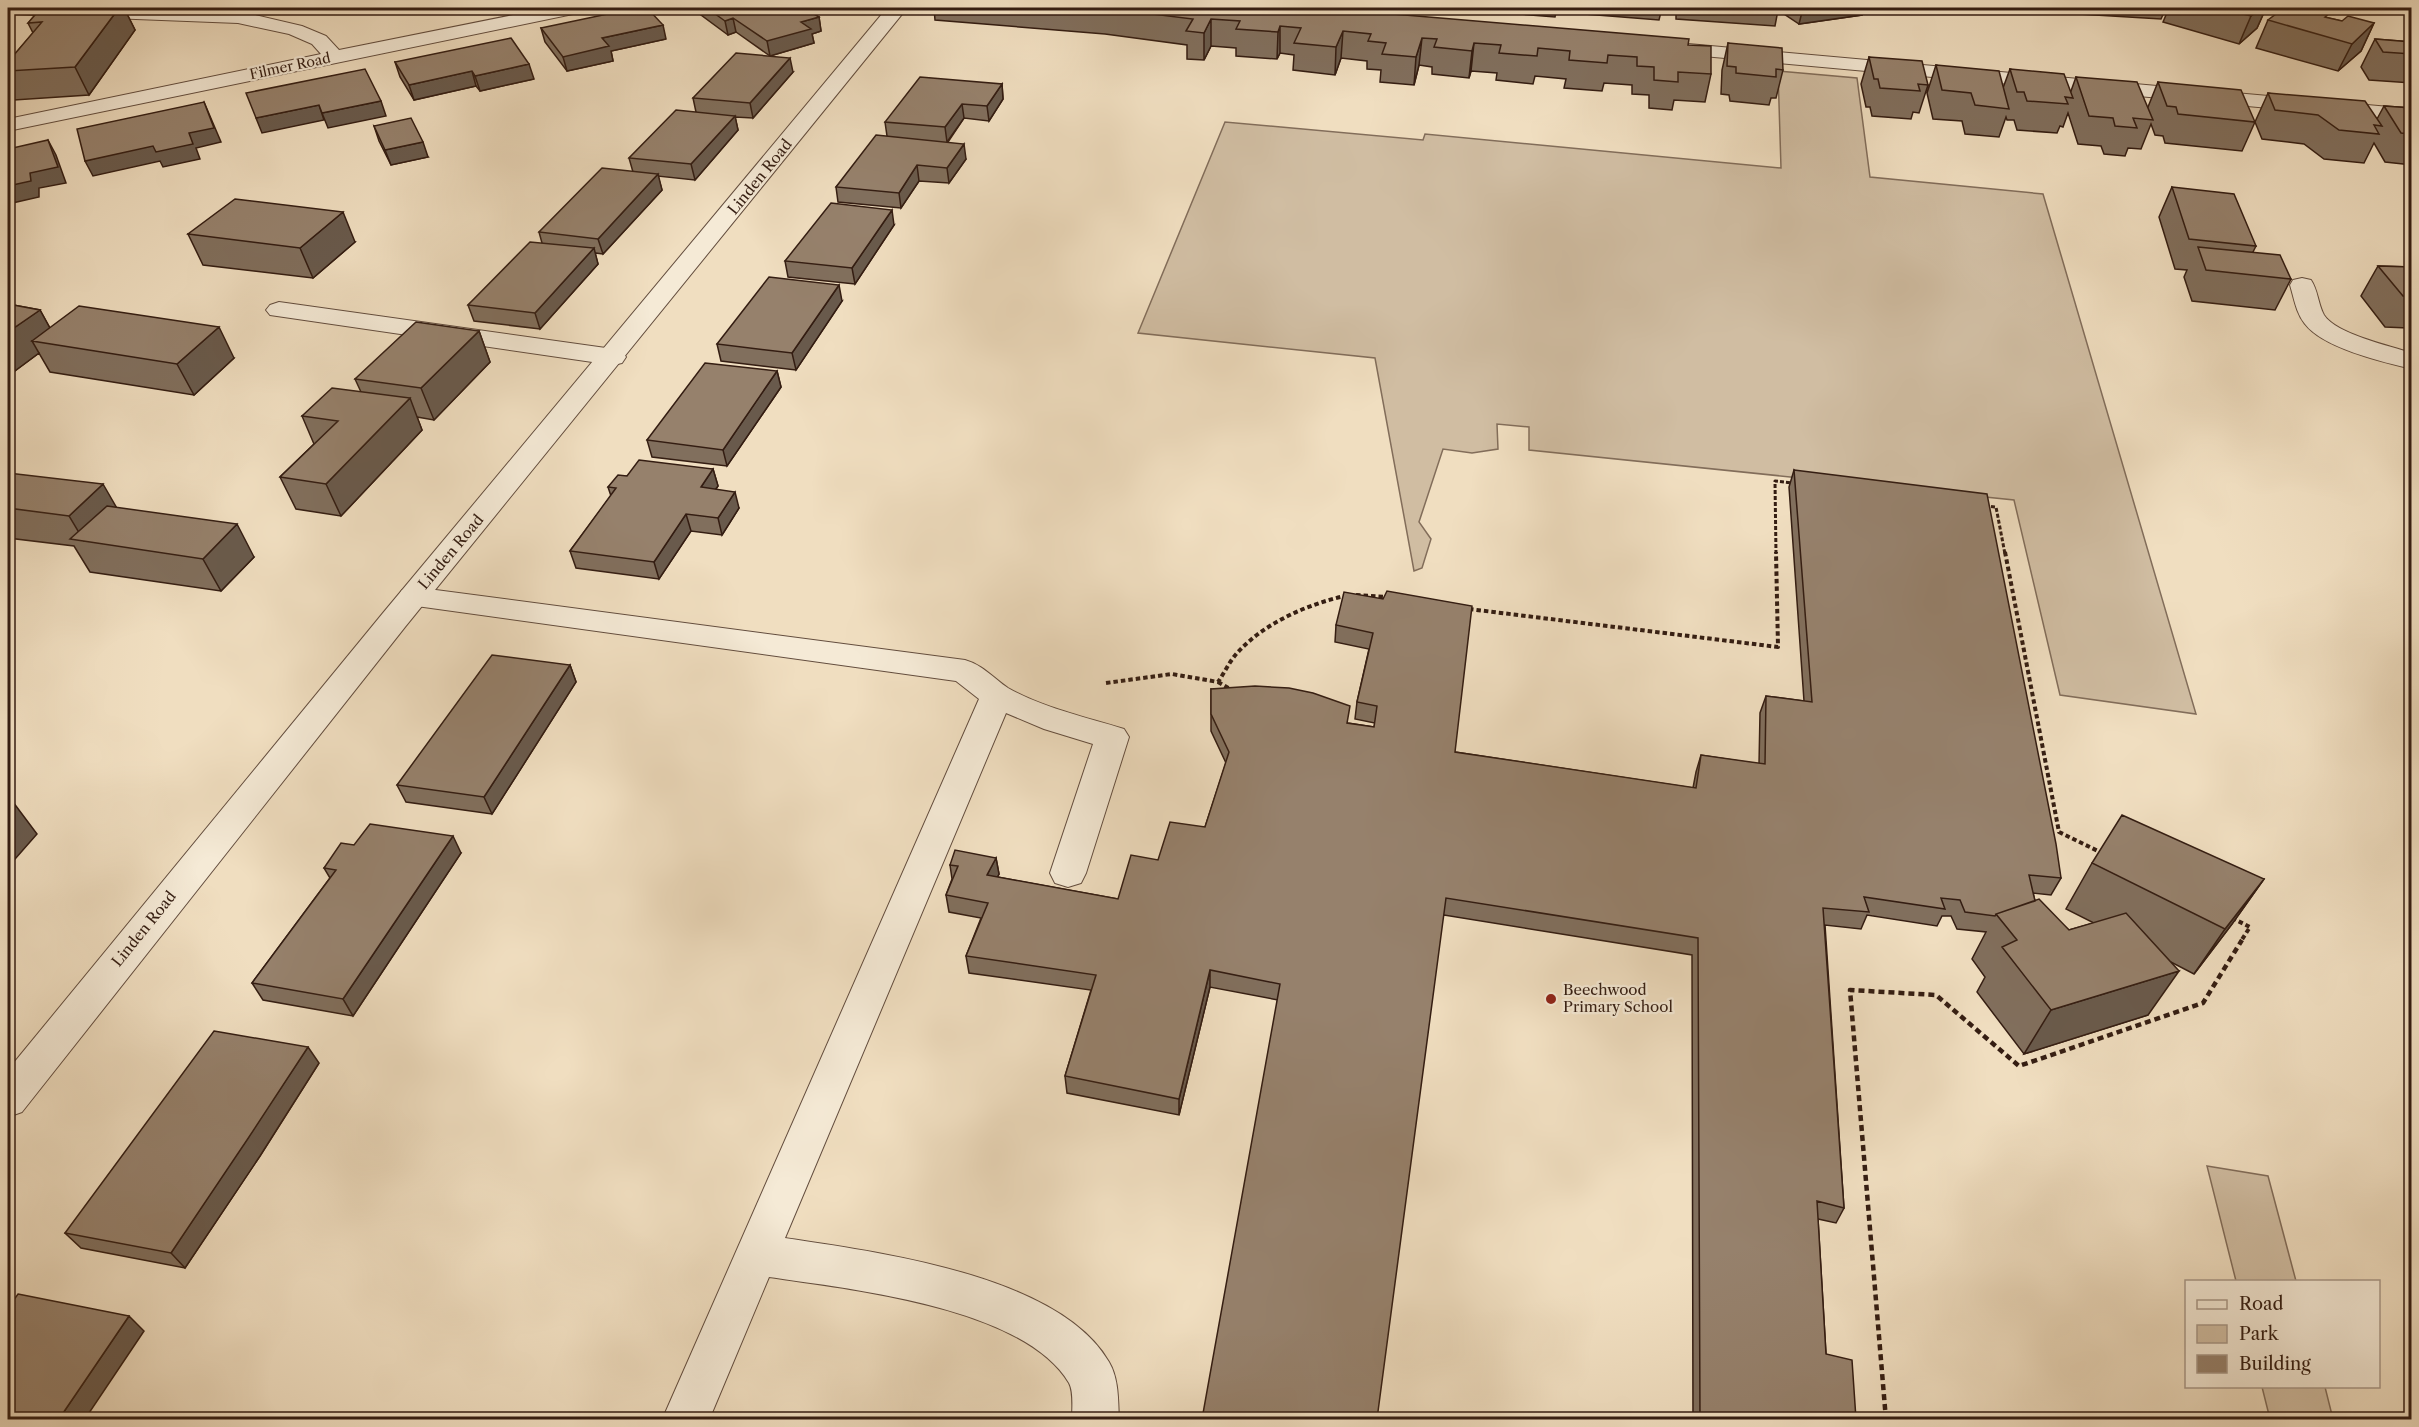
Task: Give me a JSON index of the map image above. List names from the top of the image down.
{
  "streets": {
    "street": ["Filmer Road", "Linden Road"]
  },
  "places": ["Beechwood Primary School"],
  "legend": ["Road", "Park", "Building"]
}
